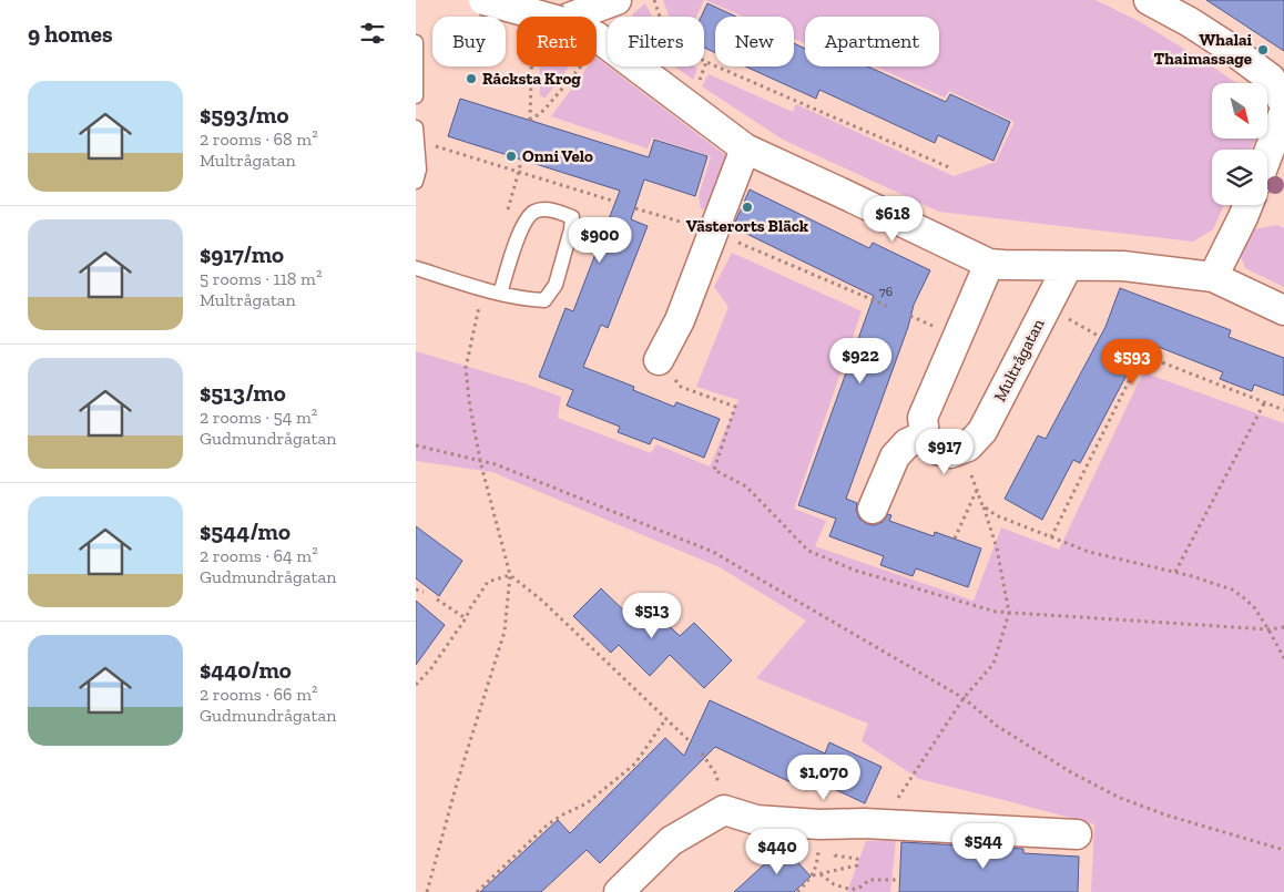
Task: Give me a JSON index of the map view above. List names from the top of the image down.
{
  "streets": {
    "street": ["Multrågatan"]
  },
  "places": [
    "Whalai Thaimassage",
    "Råcksta Krog",
    "Onni Velo",
    "Västerorts Bläck"
  ],
  "house_numbers": ["76"],
  "north": "bottom right",
  "page": {
    "heading": "9 homes",
    "chip": [
      "Buy",
      "Rent",
      "Filters",
      "New",
      "Apartment"
    ],
    "list": [
      {
        "name": "$593/mo",
        "note": "2 rooms · 68 m² · Multrågatan"
      },
      {
        "name": "$917/mo",
        "note": "5 rooms · 118 m² · Multrågatan"
      },
      {
        "name": "$513/mo",
        "note": "2 rooms · 54 m² · Gudmundrågatan"
      },
      {
        "name": "$544/mo",
        "note": "2 rooms · 64 m² · Gudmundrågatan"
      },
      {
        "name": "$440/mo",
        "note": "2 rooms · 66 m² · Gudmundrågatan"
      }
    ],
    "price": [
      "$618",
      "$900",
      "$922",
      "$593",
      "$917",
      "$513",
      "$1,070",
      "$544",
      "$440"
    ]
  }
}
